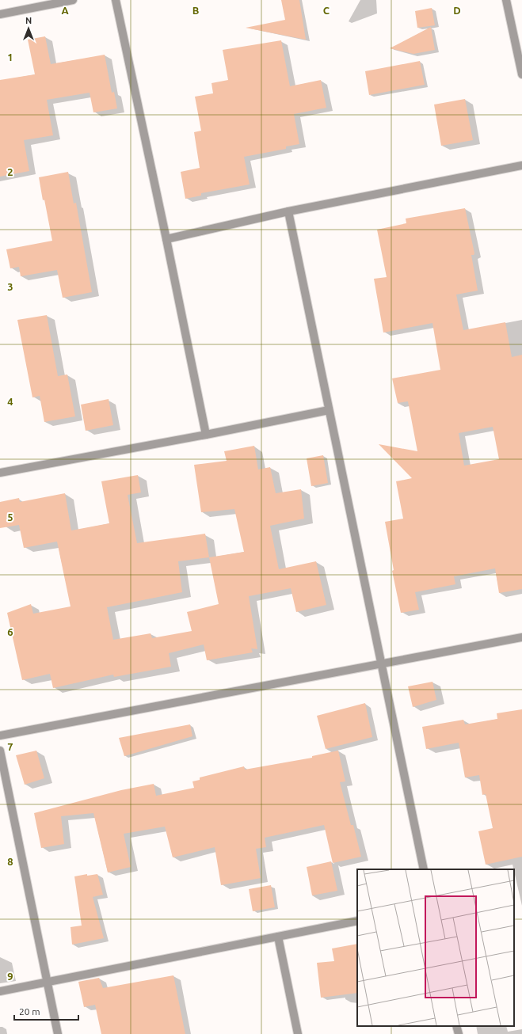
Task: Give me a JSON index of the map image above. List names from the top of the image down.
{
  "scale_bar": "20 m",
  "north": "top",
  "grid": {
    "columns": [
      "A",
      "B",
      "C",
      "D"
    ],
    "rows": [
      "1",
      "2",
      "3",
      "4",
      "5",
      "6",
      "7",
      "8",
      "9"
    ]
  }
}
